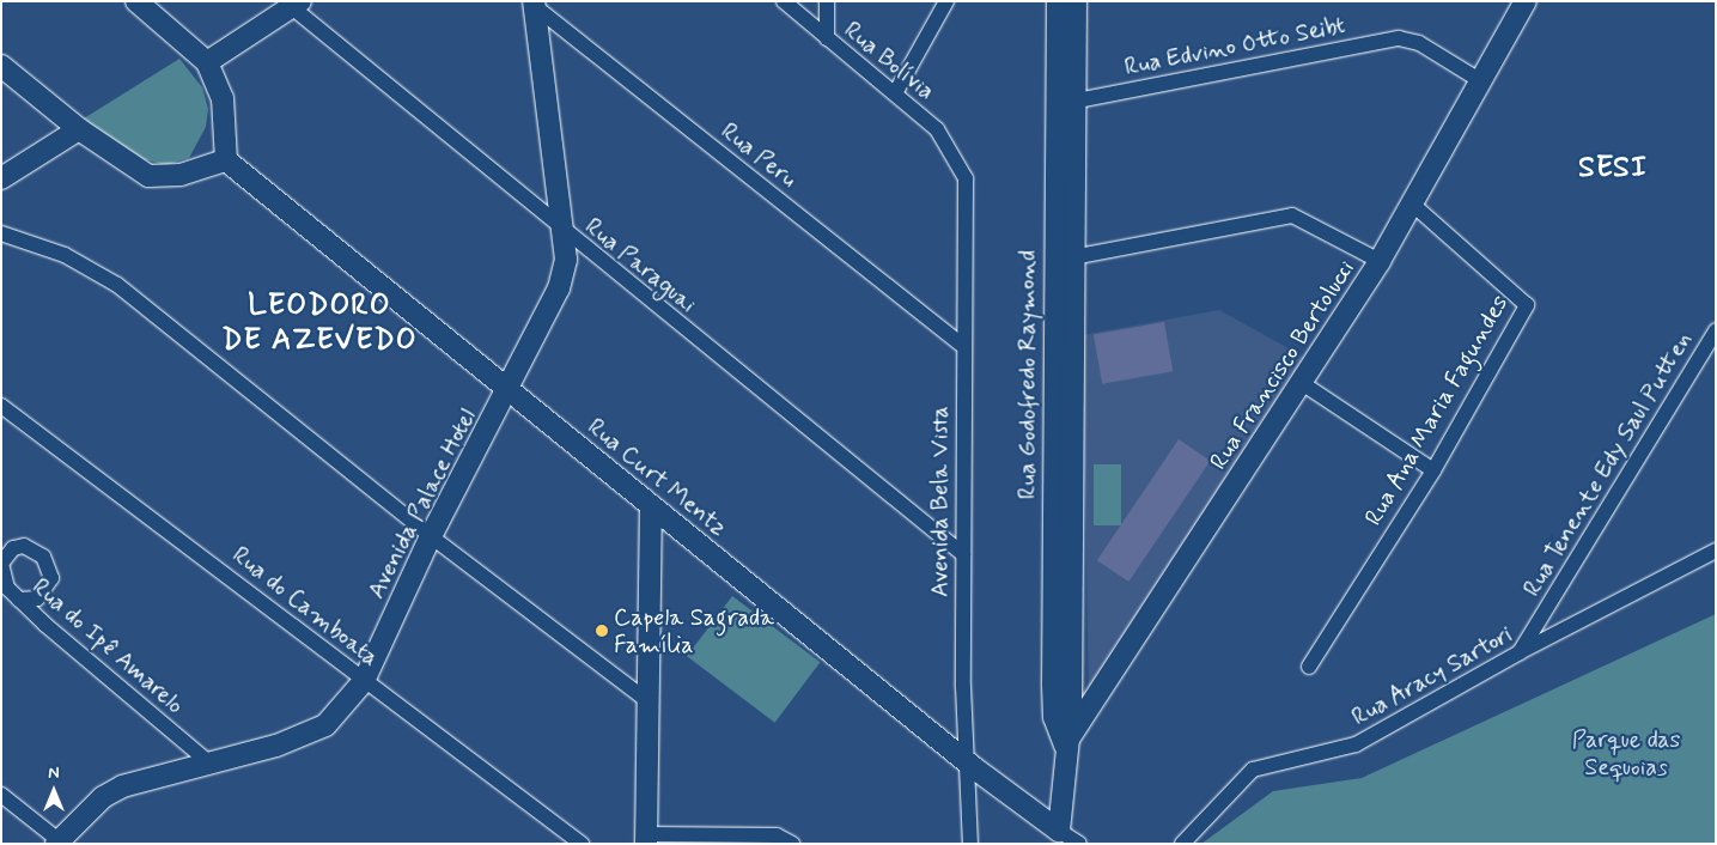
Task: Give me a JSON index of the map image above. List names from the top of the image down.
{
  "streets": {
    "main road": [
      "Rua Francisco Bertolucci",
      "Rua Godofredo Raymond",
      "Rua Curt Mentz",
      "Avenida Palace Hotel"
    ],
    "street": [
      "Rua Edvino Otto Seibt",
      "Rua Bolívia",
      "Rua Peru",
      "Rua Paraguai",
      "Rua Ana Maria Fagundes",
      "Rua Tenente Edy Saul Putten",
      "Avenida Bela Vista",
      "Rua do Camboata",
      "Rua do Ipê Amarelo",
      "Rua Aracy Sartori"
    ]
  },
  "crossings": [
    ["Rua Edvino Otto Seibt", "Rua Francisco Bertolucci"],
    ["Rua Edvino Otto Seibt", "Rua Godofredo Raymond"],
    ["Rua Bolívia", "Avenida Bela Vista"],
    ["Rua Peru", "Avenida Bela Vista"],
    ["Rua Peru", "Avenida Palace Hotel"],
    ["Rua Paraguai", "Avenida Bela Vista"],
    ["Rua Paraguai", "Avenida Palace Hotel"],
    ["Rua Francisco Bertolucci", "Rua Godofredo Raymond"],
    ["Rua Francisco Bertolucci", "Rua Ana Maria Fagundes"],
    ["Rua Godofredo Raymond", "Rua Curt Mentz"],
    ["Rua Tenente Edy Saul Putten", "Rua Aracy Sartori"],
    ["Rua Curt Mentz", "Avenida Bela Vista"],
    ["Rua Curt Mentz", "Avenida Palace Hotel"],
    ["Avenida Palace Hotel", "Rua do Camboata"],
    ["Avenida Palace Hotel", "Rua do Ipê Amarelo"]
  ],
  "districts": ["SESI", "LEODORO DE AZEVEDO"],
  "parks": ["Parque das Sequoias"],
  "places": ["Capela Sagrada Família"],
  "north": "top"
}
